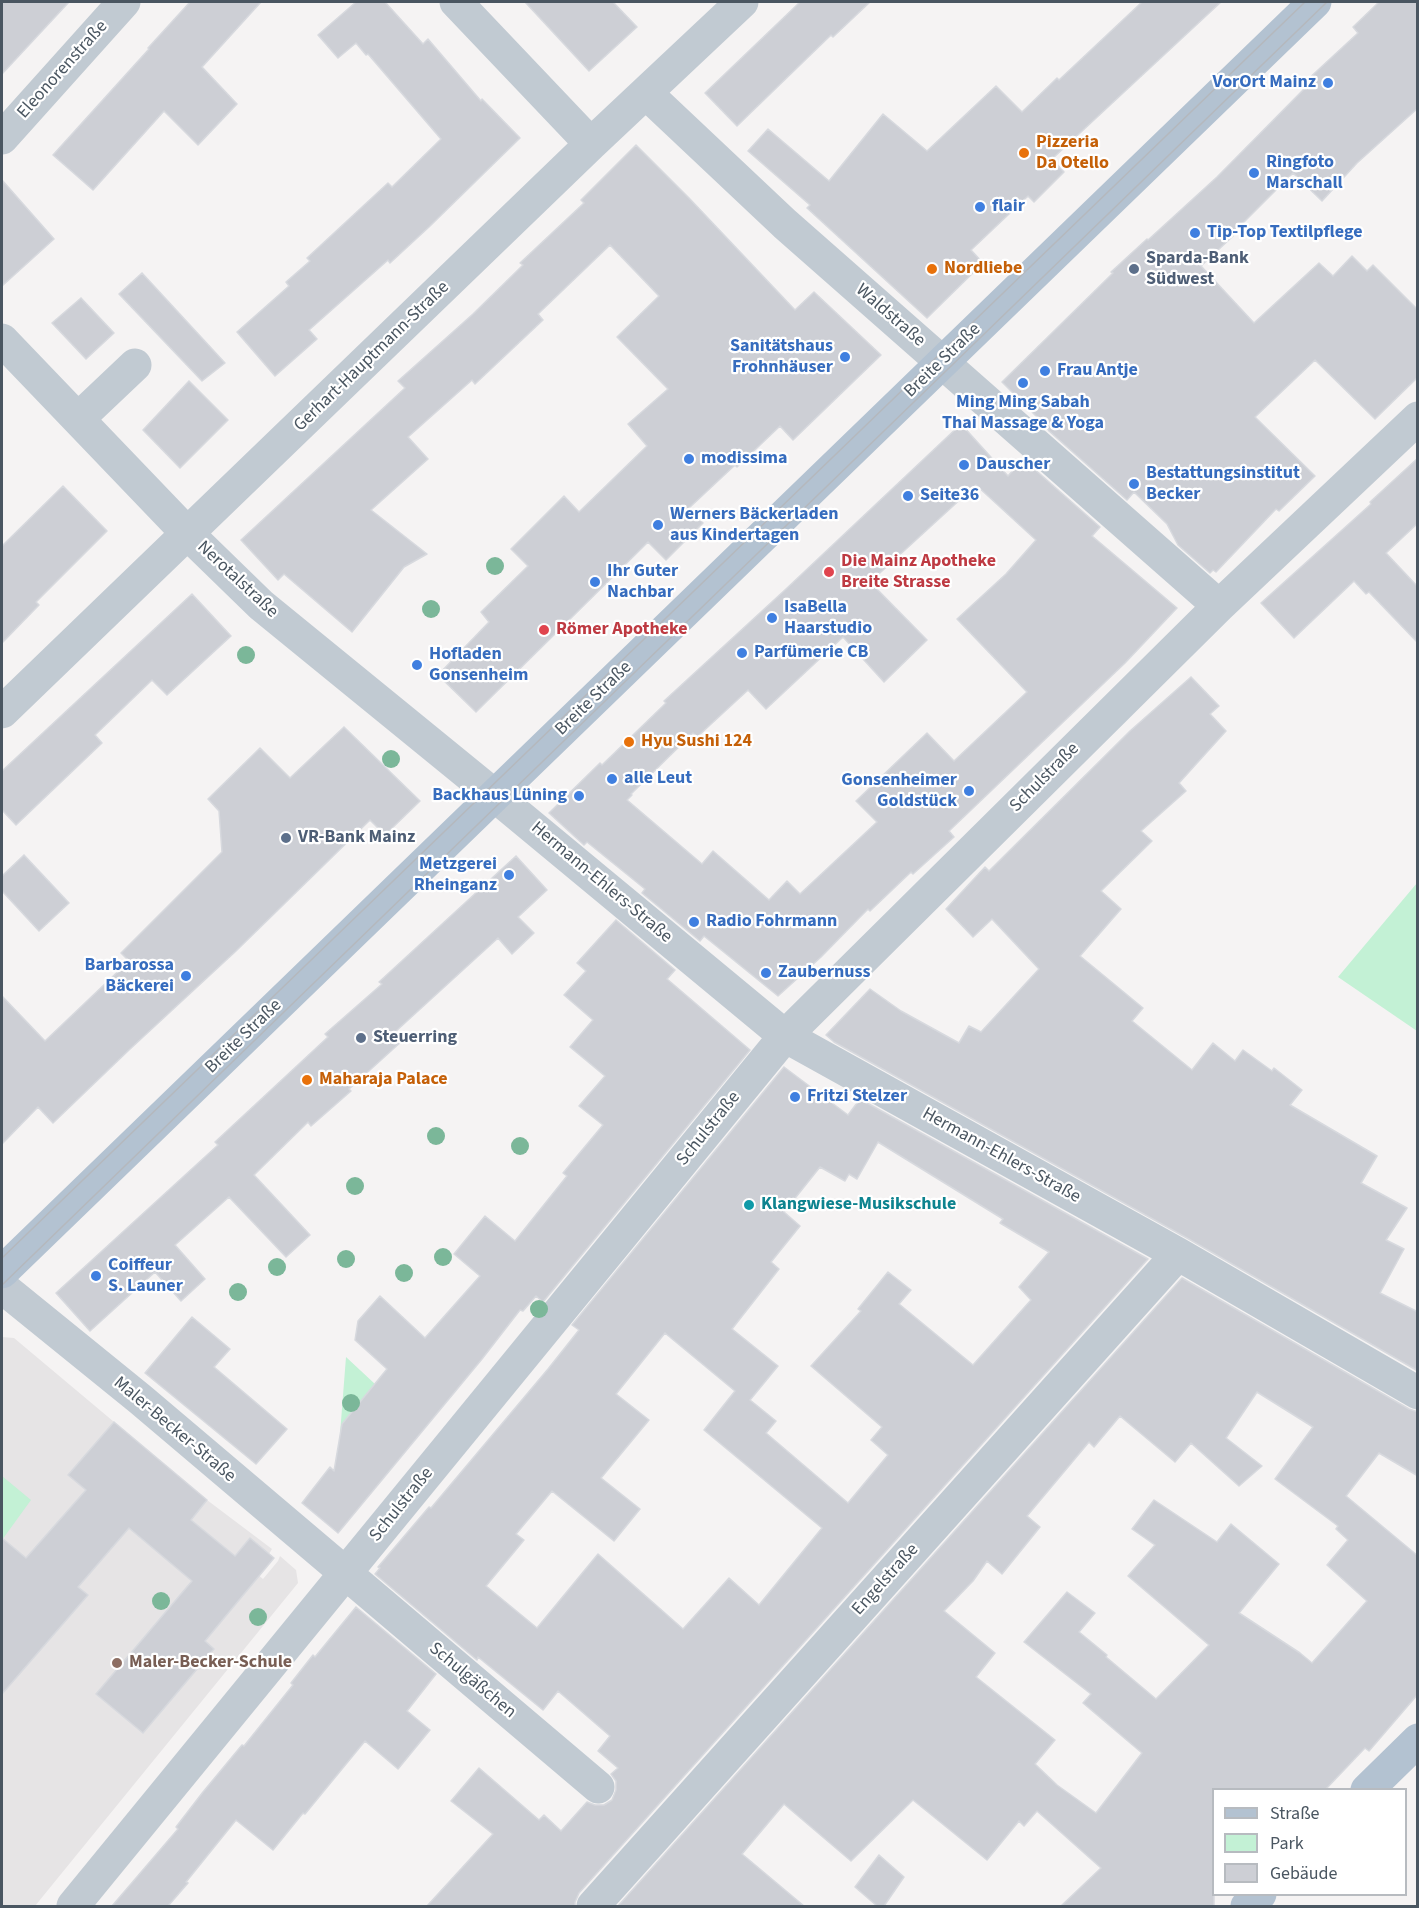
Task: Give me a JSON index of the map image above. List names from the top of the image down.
{
  "streets": {
    "main road": ["Breite Straße"],
    "street": [
      "Eleonorenstraße",
      "Waldstraße",
      "Gerhart-Hauptmann-Straße",
      "Nerotalstraße",
      "Schulstraße",
      "Hermann-Ehlers-Straße",
      "Maler-Becker-Straße",
      "Engelstraße",
      "Schulgäßchen"
    ]
  },
  "crossings": [
    ["Waldstraße", "Gerhart-Hauptmann-Straße"],
    ["Waldstraße", "Breite Straße"],
    ["Waldstraße", "Schulstraße"],
    ["Gerhart-Hauptmann-Straße", "Nerotalstraße"],
    ["Breite Straße", "Nerotalstraße"],
    ["Breite Straße", "Hermann-Ehlers-Straße"],
    ["Nerotalstraße", "Hermann-Ehlers-Straße"],
    ["Schulstraße", "Hermann-Ehlers-Straße"],
    ["Schulstraße", "Maler-Becker-Straße"],
    ["Schulstraße", "Schulgäßchen"],
    ["Hermann-Ehlers-Straße", "Engelstraße"],
    ["Maler-Becker-Straße", "Schulgäßchen"]
  ],
  "places": [
    "VorOrt Mainz",
    "Pizzeria Da Otello",
    "Ringfoto Marschall",
    "flair",
    "Tip-Top Textilpflege",
    "Nordliebe",
    "Sparda-Bank Südwest",
    "Sanitätshaus Frohnhäuser",
    "Frau Antje",
    "Ming Ming Sabah Thai Massage & Yoga",
    "modissima",
    "Dauscher",
    "Bestattungsinstitut Becker",
    "Seite36",
    "Werners Bäckerladen aus Kindertagen",
    "Die Mainz Apotheke Breite Strasse",
    "Ihr Guter Nachbar",
    "IsaBella Haarstudio",
    "Römer Apotheke",
    "Parfümerie CB",
    "Hofladen Gonsenheim",
    "Hyu Sushi 124",
    "alle Leut",
    "Gonsenheimer Goldstück",
    "Backhaus Lüning",
    "VR-Bank Mainz",
    "Metzgerei Rheinganz",
    "Radio Fohrmann",
    "Zaubernuss",
    "Barbarossa Bäckerei",
    "Steuerring",
    "Maharaja Palace",
    "Fritzi Stelzer",
    "Klangwiese-Musikschule",
    "Coiffeur S. Launer",
    "Maler-Becker-Schule"
  ],
  "legend": ["Straße", "Park", "Gebäude"]
}
